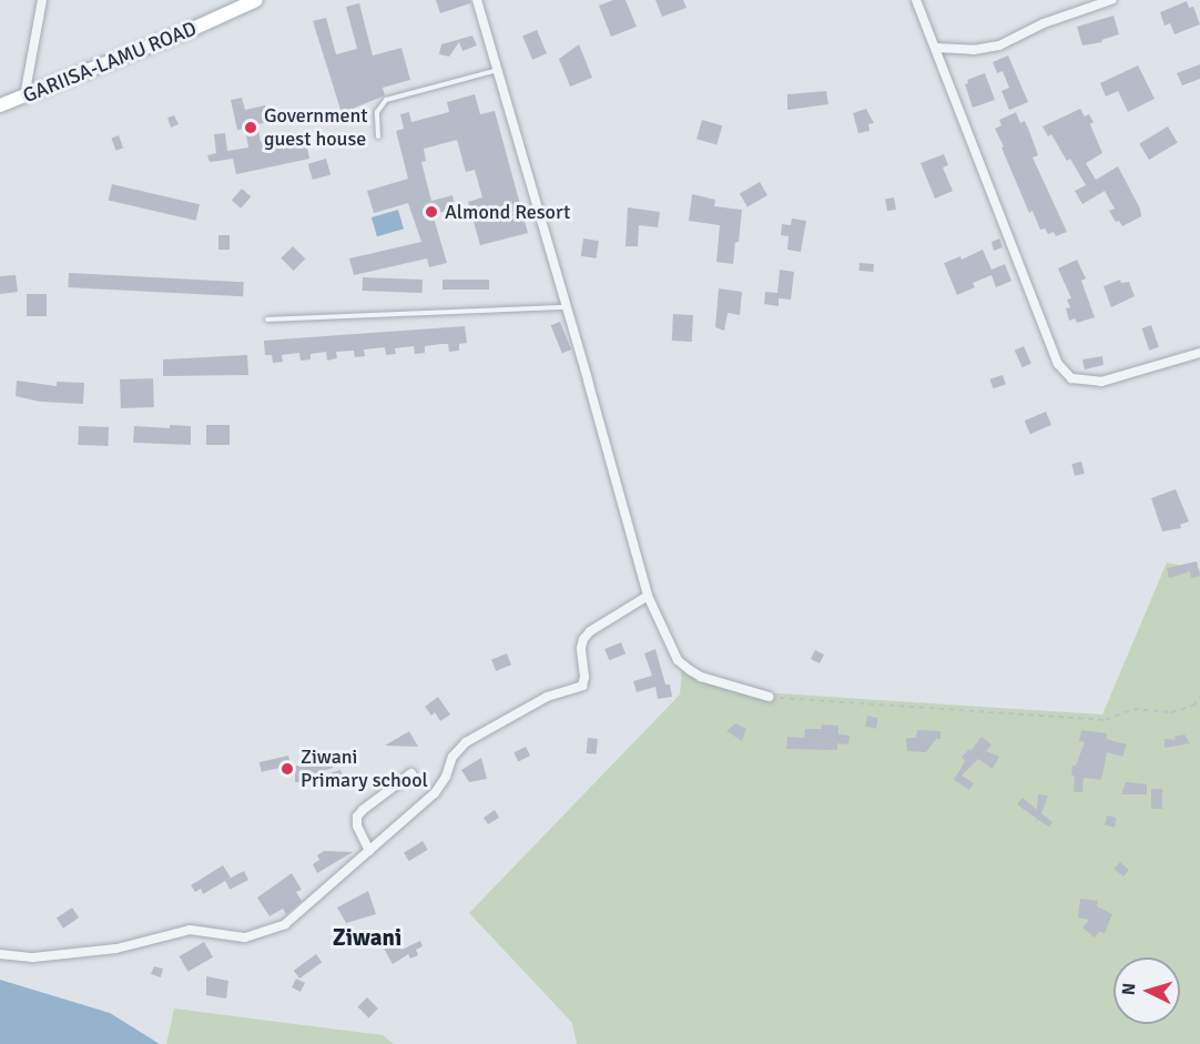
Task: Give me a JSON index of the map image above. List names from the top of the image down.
{
  "streets": {
    "street": ["GARIISA-LAMU ROAD"]
  },
  "districts": ["Ziwani"],
  "places": ["Government guest house", "Almond Resort", "Ziwani Primary school"],
  "north": "left"
}
